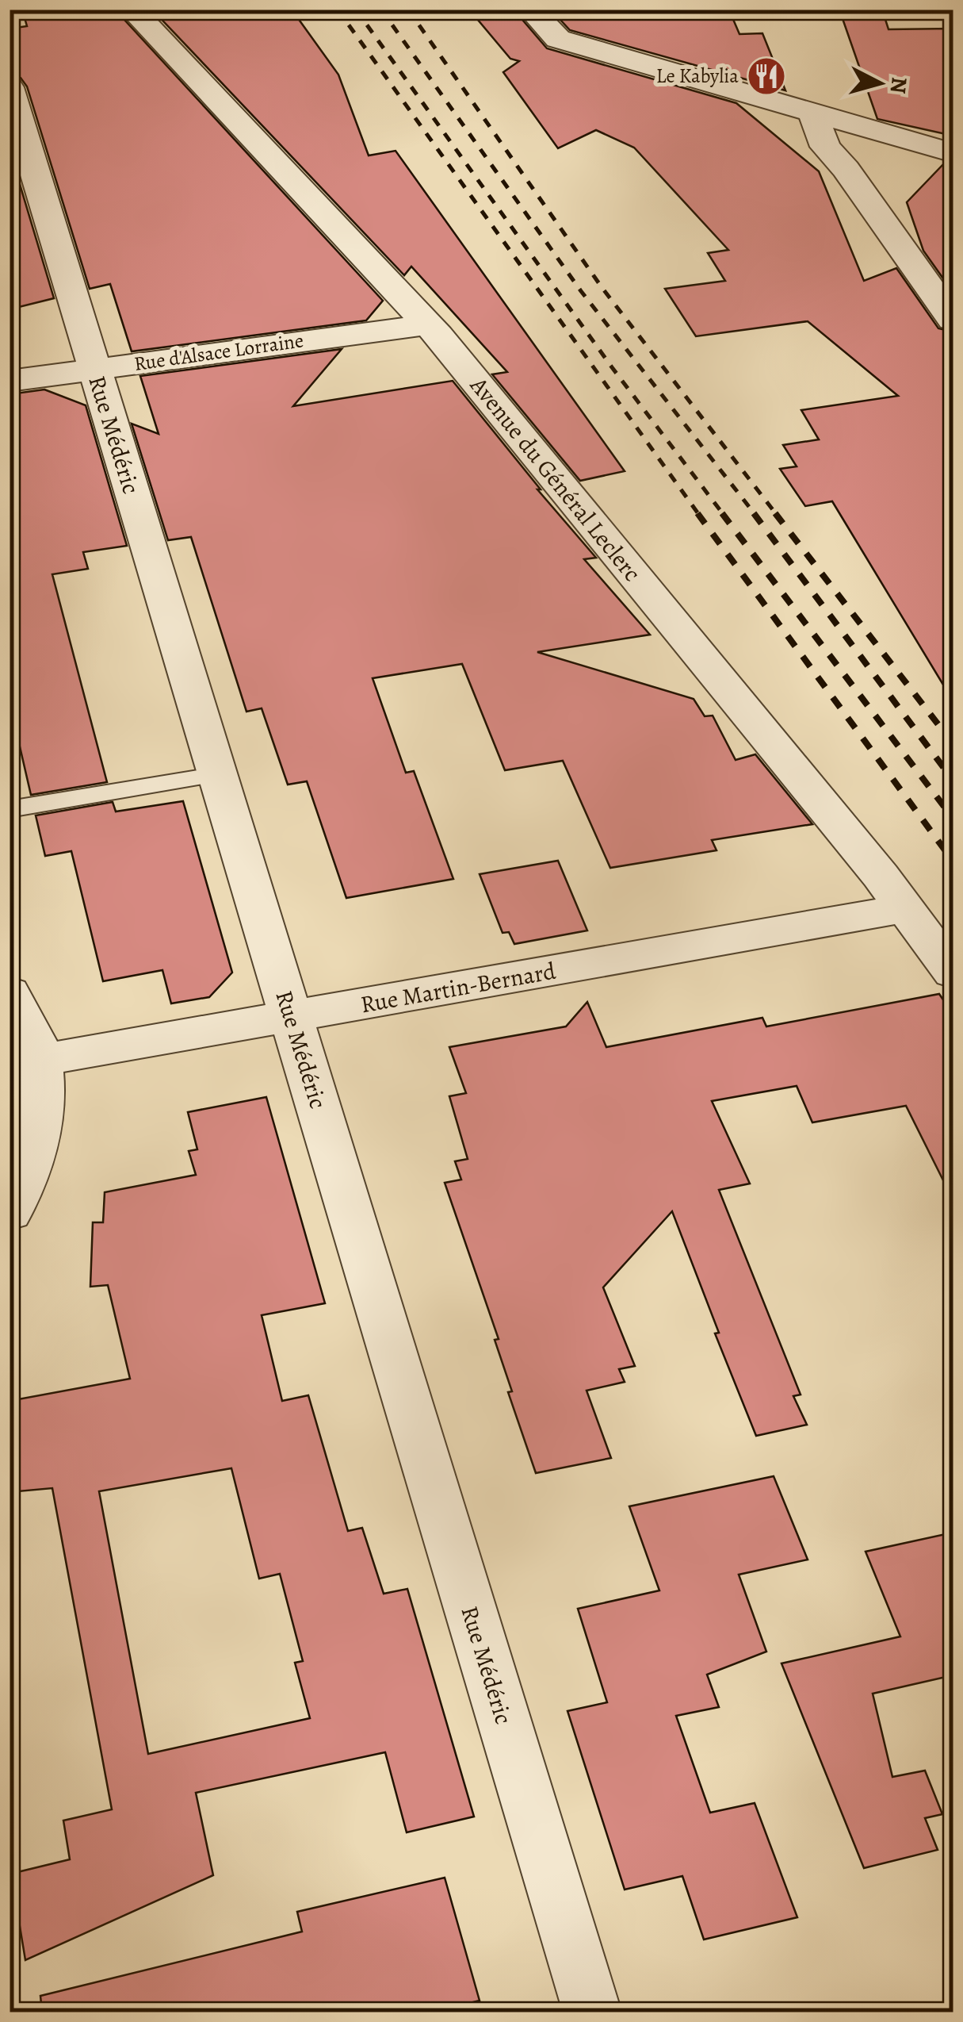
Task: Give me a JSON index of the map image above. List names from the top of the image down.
{
  "streets": {
    "street": [
      "Rue d'Alsace Lorraine",
      "Rue Médéric",
      "Avenue du Général Leclerc",
      "Rue Martin-Bernard"
    ]
  },
  "crossings": [
    ["Rue d'Alsace Lorraine", "Rue Médéric"],
    ["Rue d'Alsace Lorraine", "Avenue du Général Leclerc"],
    ["Rue Médéric", "Rue Martin-Bernard"],
    ["Avenue du Général Leclerc", "Rue Martin-Bernard"]
  ],
  "places": {
    "restaurant": ["Le Kabylia"]
  },
  "north": "right"
}
